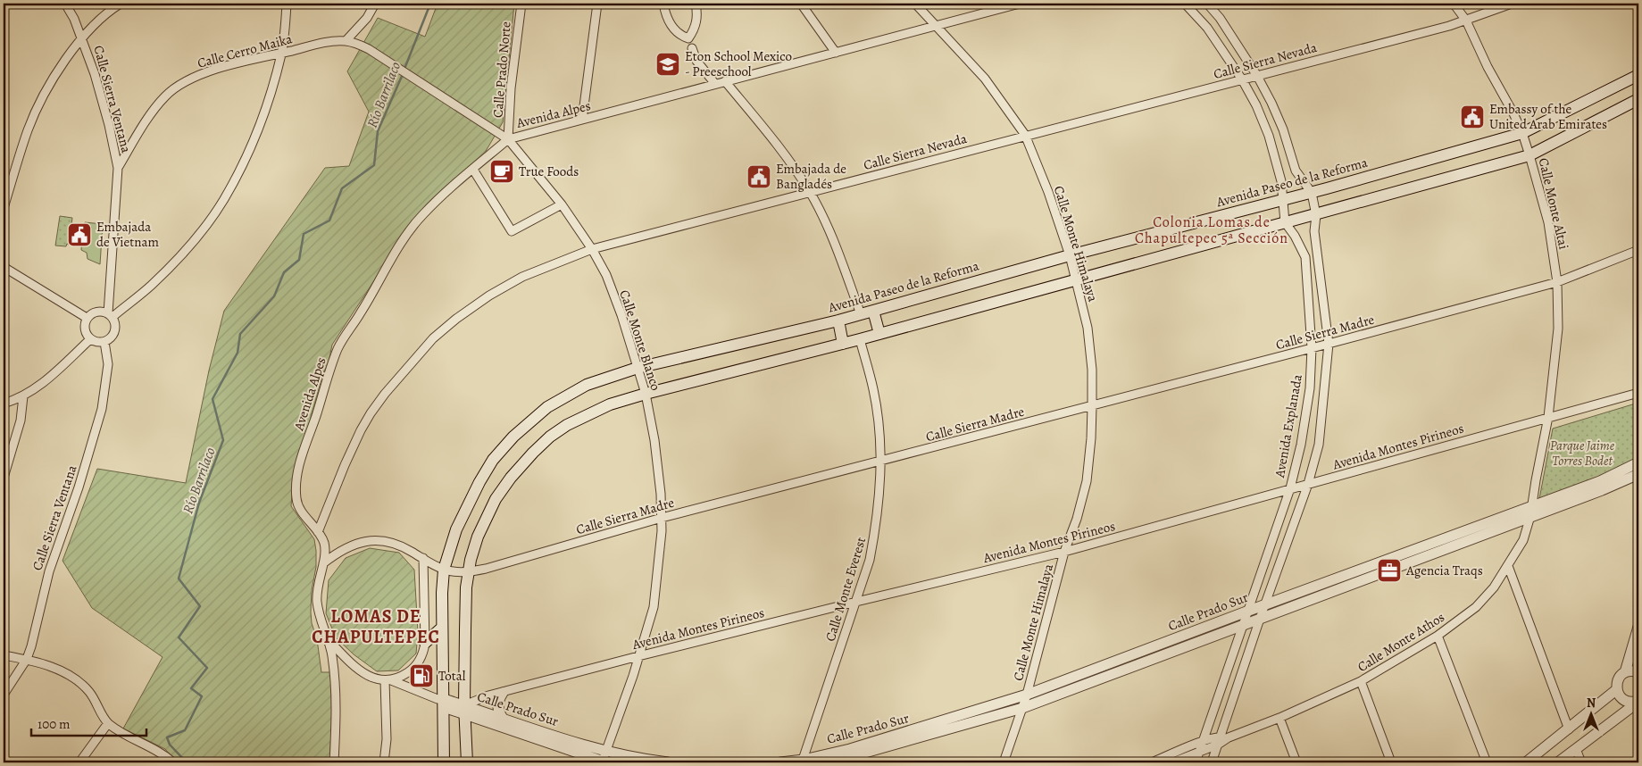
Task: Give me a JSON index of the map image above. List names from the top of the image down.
{
  "streets": {
    "main road": ["Avenida Paseo de la Reforma"],
    "street": [
      "Calle Cerro Maika",
      "Calle Sierra Nevada",
      "Calle Prado Norte",
      "Calle Sierra Ventana",
      "Avenida Alpes",
      "Calle Monte Altai",
      "Calle Monte Himalaya",
      "Calle Sierra Madre",
      "Calle Monte Blanco",
      "Avenida Explanada",
      "Avenida Montes Pirineos",
      "Calle Monte Everest",
      "Calle Prado Sur",
      "Calle Monte Athos"
    ]
  },
  "crossings": [
    ["Calle Cerro Maika", "Calle Sierra Ventana"],
    ["Calle Cerro Maika", "Calle Monte Blanco"],
    ["Calle Sierra Nevada", "Avenida Alpes"],
    ["Calle Sierra Nevada", "Calle Monte Altai"],
    ["Calle Sierra Nevada", "Calle Monte Himalaya"],
    ["Calle Sierra Nevada", "Calle Monte Blanco"],
    ["Calle Sierra Nevada", "Avenida Explanada"],
    ["Calle Prado Norte", "Avenida Alpes"],
    ["Calle Prado Norte", "Calle Monte Blanco"],
    ["Avenida Alpes", "Calle Monte Himalaya"],
    ["Avenida Alpes", "Calle Sierra Madre"],
    ["Avenida Alpes", "Calle Monte Blanco"],
    ["Avenida Alpes", "Calle Prado Sur"],
    ["Avenida Paseo de la Reforma", "Calle Monte Altai"],
    ["Avenida Paseo de la Reforma", "Calle Monte Himalaya"],
    ["Avenida Paseo de la Reforma", "Calle Sierra Madre"],
    ["Avenida Paseo de la Reforma", "Calle Monte Blanco"],
    ["Avenida Paseo de la Reforma", "Avenida Explanada"],
    ["Avenida Paseo de la Reforma", "Calle Prado Sur"],
    ["Calle Monte Altai", "Calle Sierra Madre"],
    ["Calle Monte Altai", "Avenida Montes Pirineos"],
    ["Calle Monte Altai", "Calle Prado Sur"],
    ["Calle Monte Altai", "Calle Monte Athos"],
    ["Calle Monte Himalaya", "Calle Sierra Madre"],
    ["Calle Monte Himalaya", "Avenida Montes Pirineos"],
    ["Calle Monte Himalaya", "Calle Prado Sur"],
    ["Calle Sierra Madre", "Calle Monte Blanco"],
    ["Calle Sierra Madre", "Avenida Explanada"],
    ["Calle Sierra Madre", "Calle Monte Everest"],
    ["Calle Sierra Madre", "Calle Prado Sur"],
    ["Calle Monte Blanco", "Avenida Montes Pirineos"],
    ["Calle Monte Blanco", "Calle Prado Sur"],
    ["Avenida Explanada", "Avenida Montes Pirineos"],
    ["Avenida Explanada", "Calle Prado Sur"],
    ["Avenida Explanada", "Calle Monte Athos"],
    ["Avenida Montes Pirineos", "Calle Monte Everest"],
    ["Avenida Montes Pirineos", "Calle Prado Sur"],
    ["Calle Monte Everest", "Calle Prado Sur"],
    ["Calle Prado Sur", "Calle Monte Athos"]
  ],
  "districts": ["Colonia Lomas de Chapultepec 5ª Sección", "LOMAS DE CHAPULTEPEC"],
  "water": ["Río Barrilaco"],
  "parks": ["Parque Jaime Torres Bodet"],
  "places": {
    "school or university": ["Eton School Mexico - Preeschool"],
    "public building": ["Embassy of the United Arab Emirates", "Embajada de Bangladés", "Embajada de Vietnam"],
    "cafe": ["True Foods"],
    "office": ["Agencia Traqs"],
    "fuel station": ["Total"]
  },
  "scale_bar": "100 m",
  "north": "top"
}
